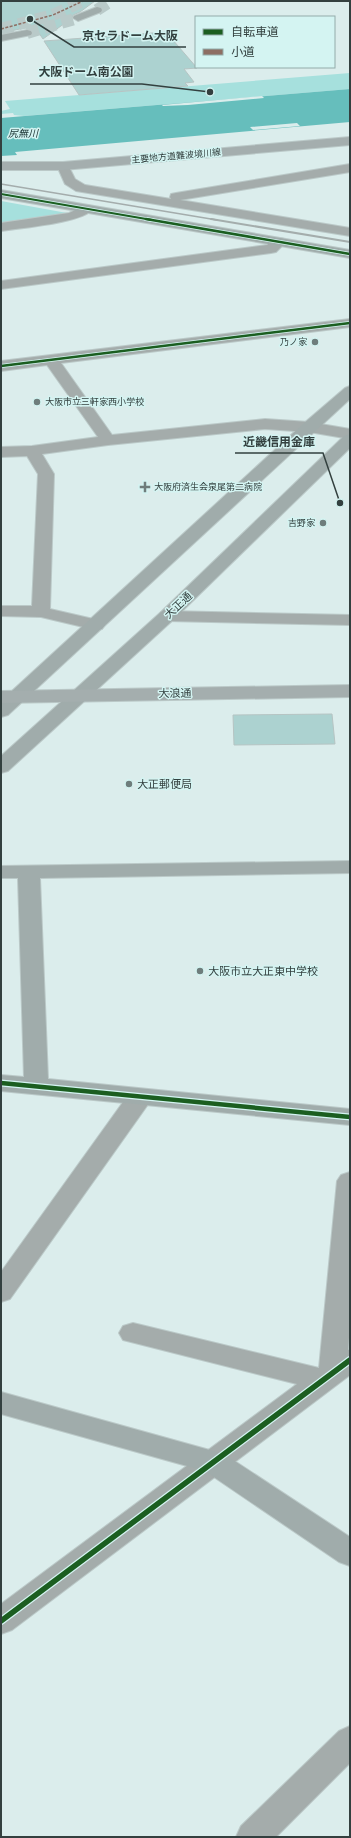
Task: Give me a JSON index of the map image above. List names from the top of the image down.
{
  "streets": {
    "main road": ["主要地方道難波境川線", "大浪通"],
    "street": ["大正通"]
  },
  "crossings": [
    ["大正通", "大浪通"]
  ],
  "water": ["尻無川"],
  "places": {
    "other": [
      "京セラドーム大阪",
      "大阪ドーム南公園",
      "乃ノ家",
      "大阪市立三軒家西小学校",
      "近畿信用金庫",
      "吉野家",
      "大正郵便局",
      "大阪市立大正東中学校"
    ],
    "health": ["大阪府済生会泉尾第二病院"]
  },
  "legend": ["自転車道", "小道"]
}
